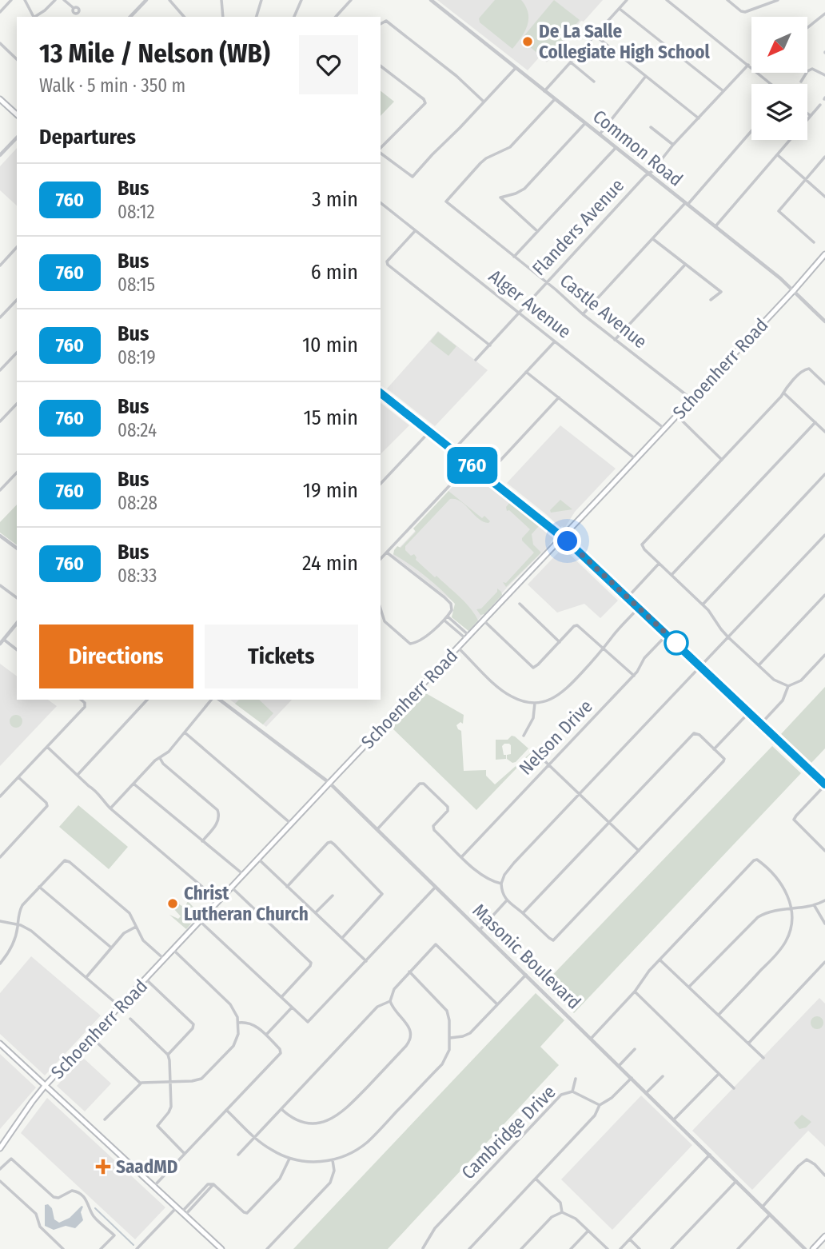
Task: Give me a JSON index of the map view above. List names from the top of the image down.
{
  "streets": {
    "main road": ["Schoenherr Road"],
    "street": [
      "Common Road",
      "Flanders Avenue",
      "Alger Avenue",
      "Castle Avenue",
      "Nelson Drive",
      "Masonic Boulevard",
      "Cambridge Drive"
    ]
  },
  "crossings": [
    ["Common Road", "Flanders Avenue"],
    ["Common Road", "Castle Avenue"],
    ["Common Road", "Schoenherr Road"],
    ["Flanders Avenue", "Alger Avenue"],
    ["Flanders Avenue", "Castle Avenue"],
    ["Alger Avenue", "Schoenherr Road"],
    ["Castle Avenue", "Schoenherr Road"],
    ["Schoenherr Road", "Masonic Boulevard"]
  ],
  "places": {
    "other": ["De La Salle Collegiate High School", "Christ Lutheran Church"],
    "health": ["SaadMD"]
  },
  "lines": ["bus line 760"],
  "north": "bottom left",
  "page": {
    "on_map": "760",
    "heading": [
      ["13 Mile / Nelson (WB)", "Walk · 5 min · 350 m"],
      "Departures"
    ],
    "list": [
      {
        "mark": "760",
        "name": "Bus",
        "note": "08:12",
        "value": "3 min"
      },
      {
        "mark": "760",
        "name": "Bus",
        "note": "08:15",
        "value": "6 min"
      },
      {
        "mark": "760",
        "name": "Bus",
        "note": "08:19",
        "value": "10 min"
      },
      {
        "mark": "760",
        "name": "Bus",
        "note": "08:24",
        "value": "15 min"
      },
      {
        "mark": "760",
        "name": "Bus",
        "note": "08:28",
        "value": "19 min"
      },
      {
        "mark": "760",
        "name": "Bus",
        "note": "08:33",
        "value": "24 min"
      }
    ],
    "buttons": ["Directions", "Tickets"]
  }
}
